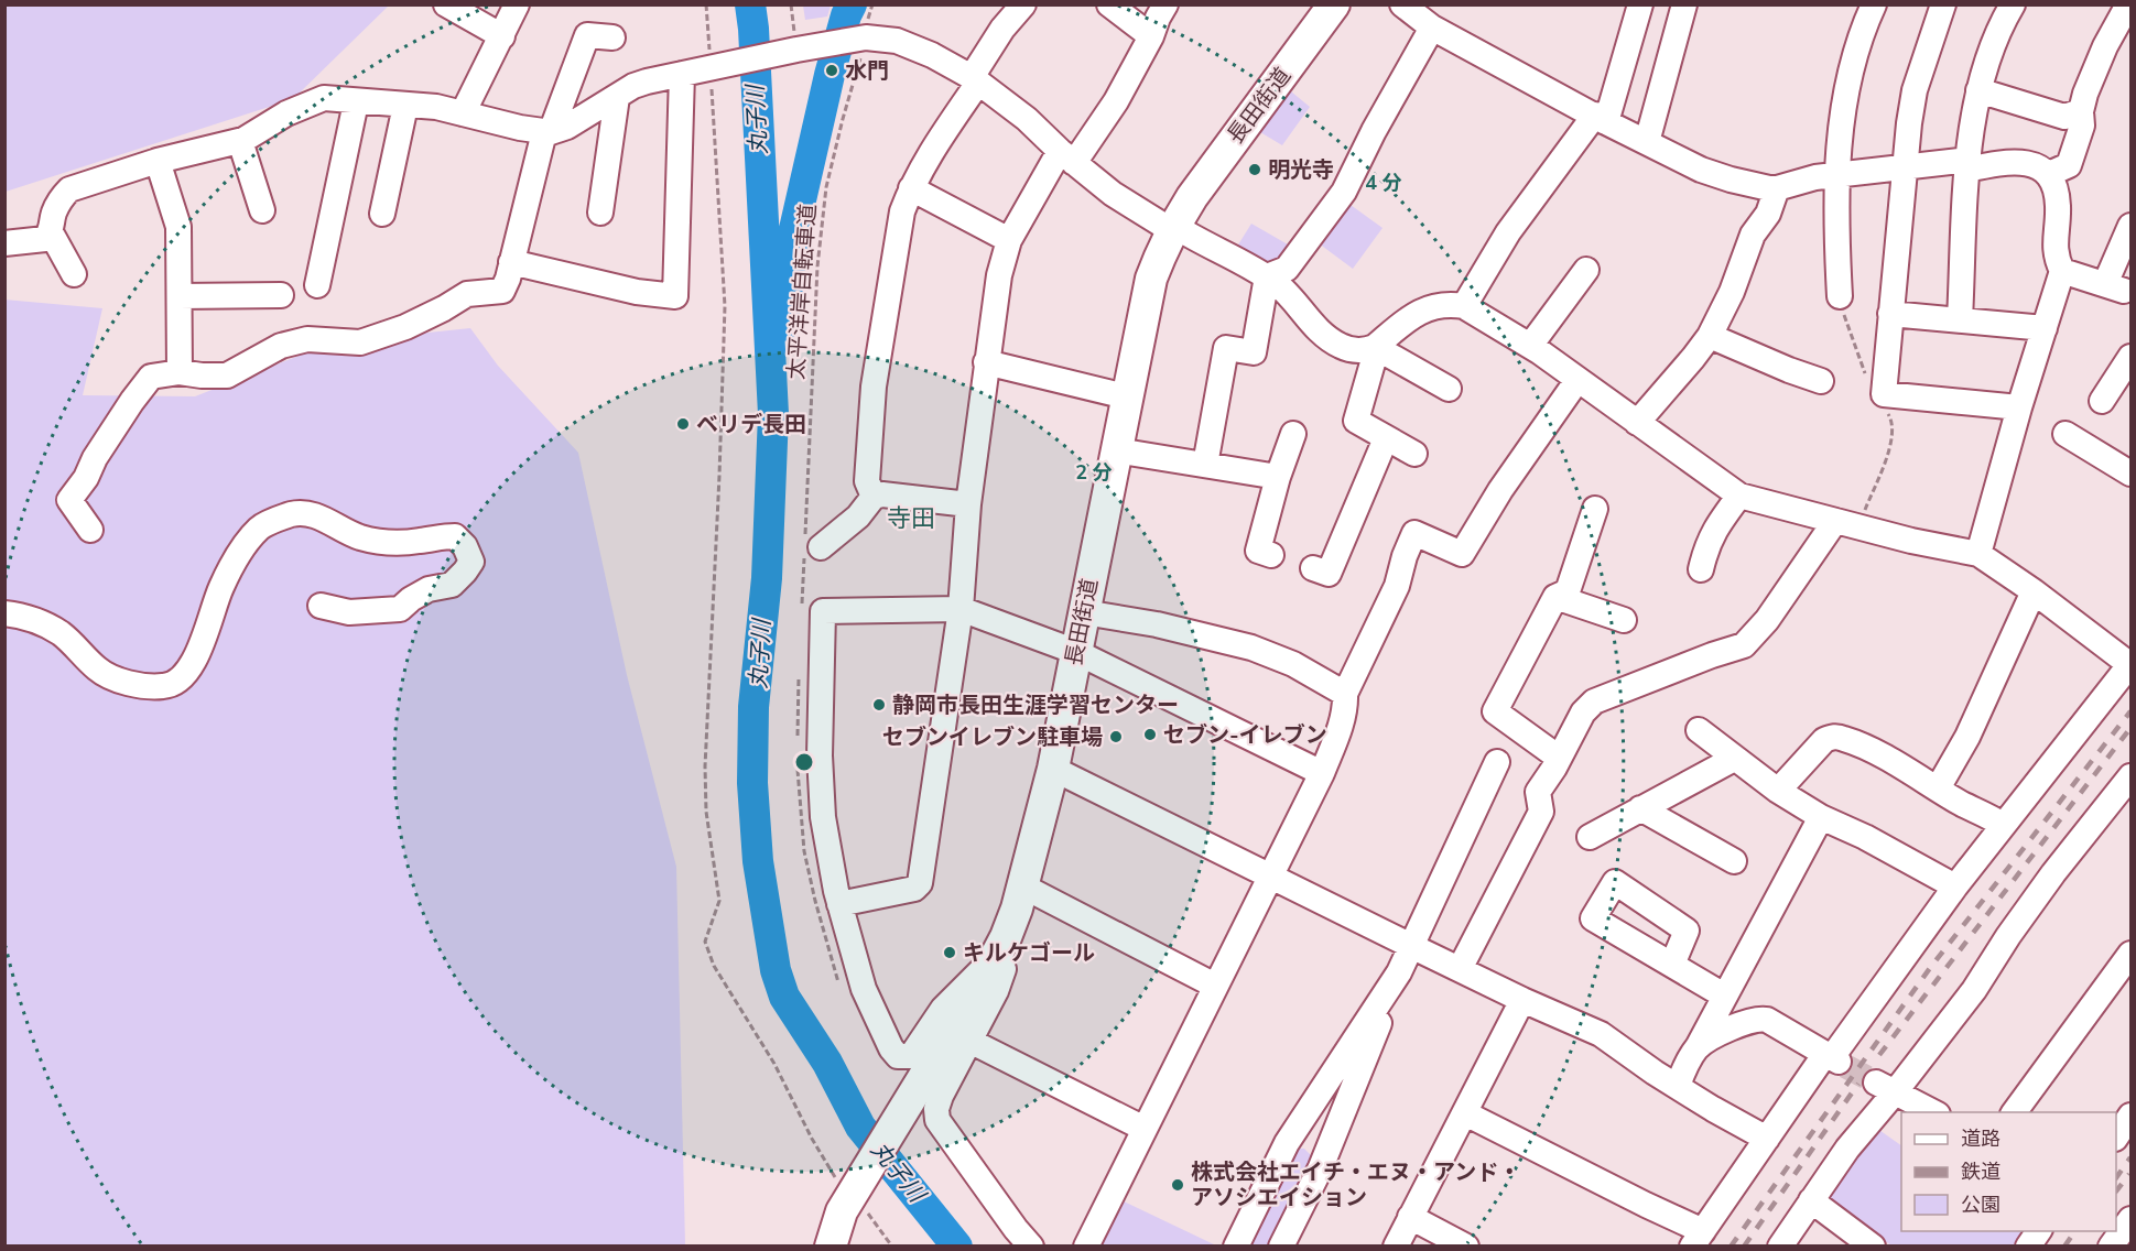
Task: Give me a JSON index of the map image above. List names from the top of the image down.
{
  "streets": {
    "main road": ["長田街道"],
    "path": ["太平洋岸自転車道"]
  },
  "districts": ["寺田"],
  "water": ["丸子川"],
  "places": [
    "水門",
    "明光寺",
    "ベリデ長田",
    "静岡市長田生涯学習センター",
    "セブン-イレブン",
    "セブンイレブン駐車場",
    "キルケゴール",
    "株式会社エイチ・エヌ・アンド・ アソシエイション"
  ],
  "legend": ["道路", "鉄道", "公園"],
  "rings": ["4 分", "2 分"]
}
